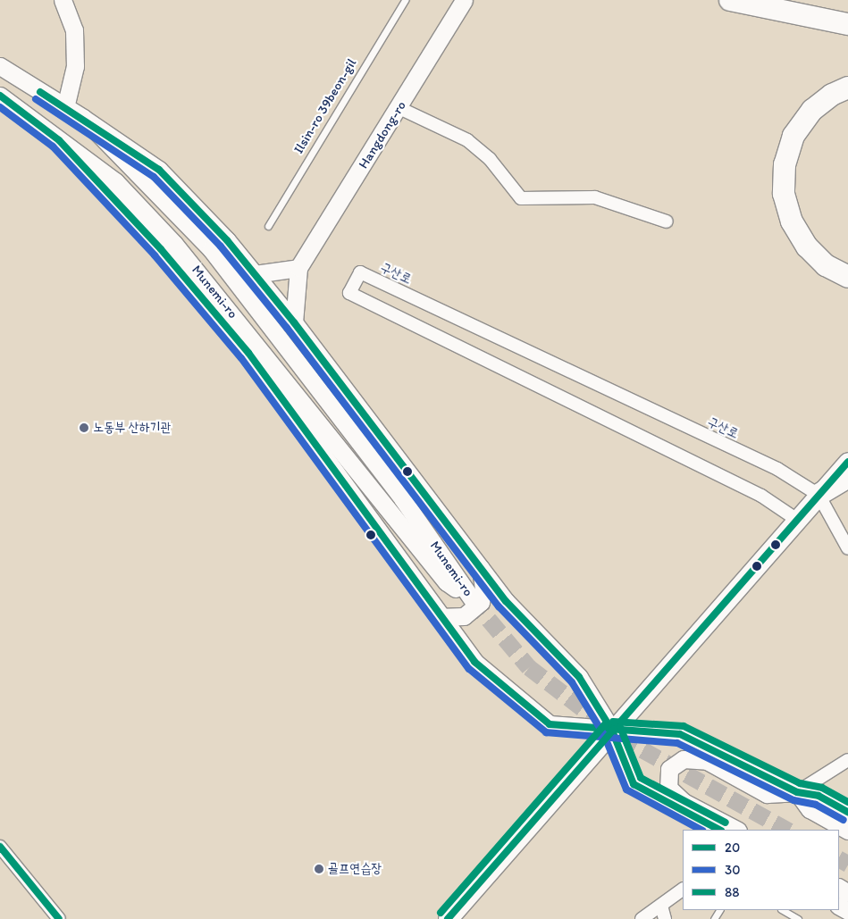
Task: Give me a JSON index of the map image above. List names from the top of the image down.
{
  "streets": {
    "main road": ["Hangdong-ro", "Munemi-ro"],
    "street": ["구산로"],
    "lane": ["Ilsin-ro 39beon-gil"]
  },
  "places": ["노동부 산하기관", "골프연습장"],
  "lines": ["transit line 20", "transit line 30", "transit line 88"],
  "legend": ["20", "30", "88"]
}
